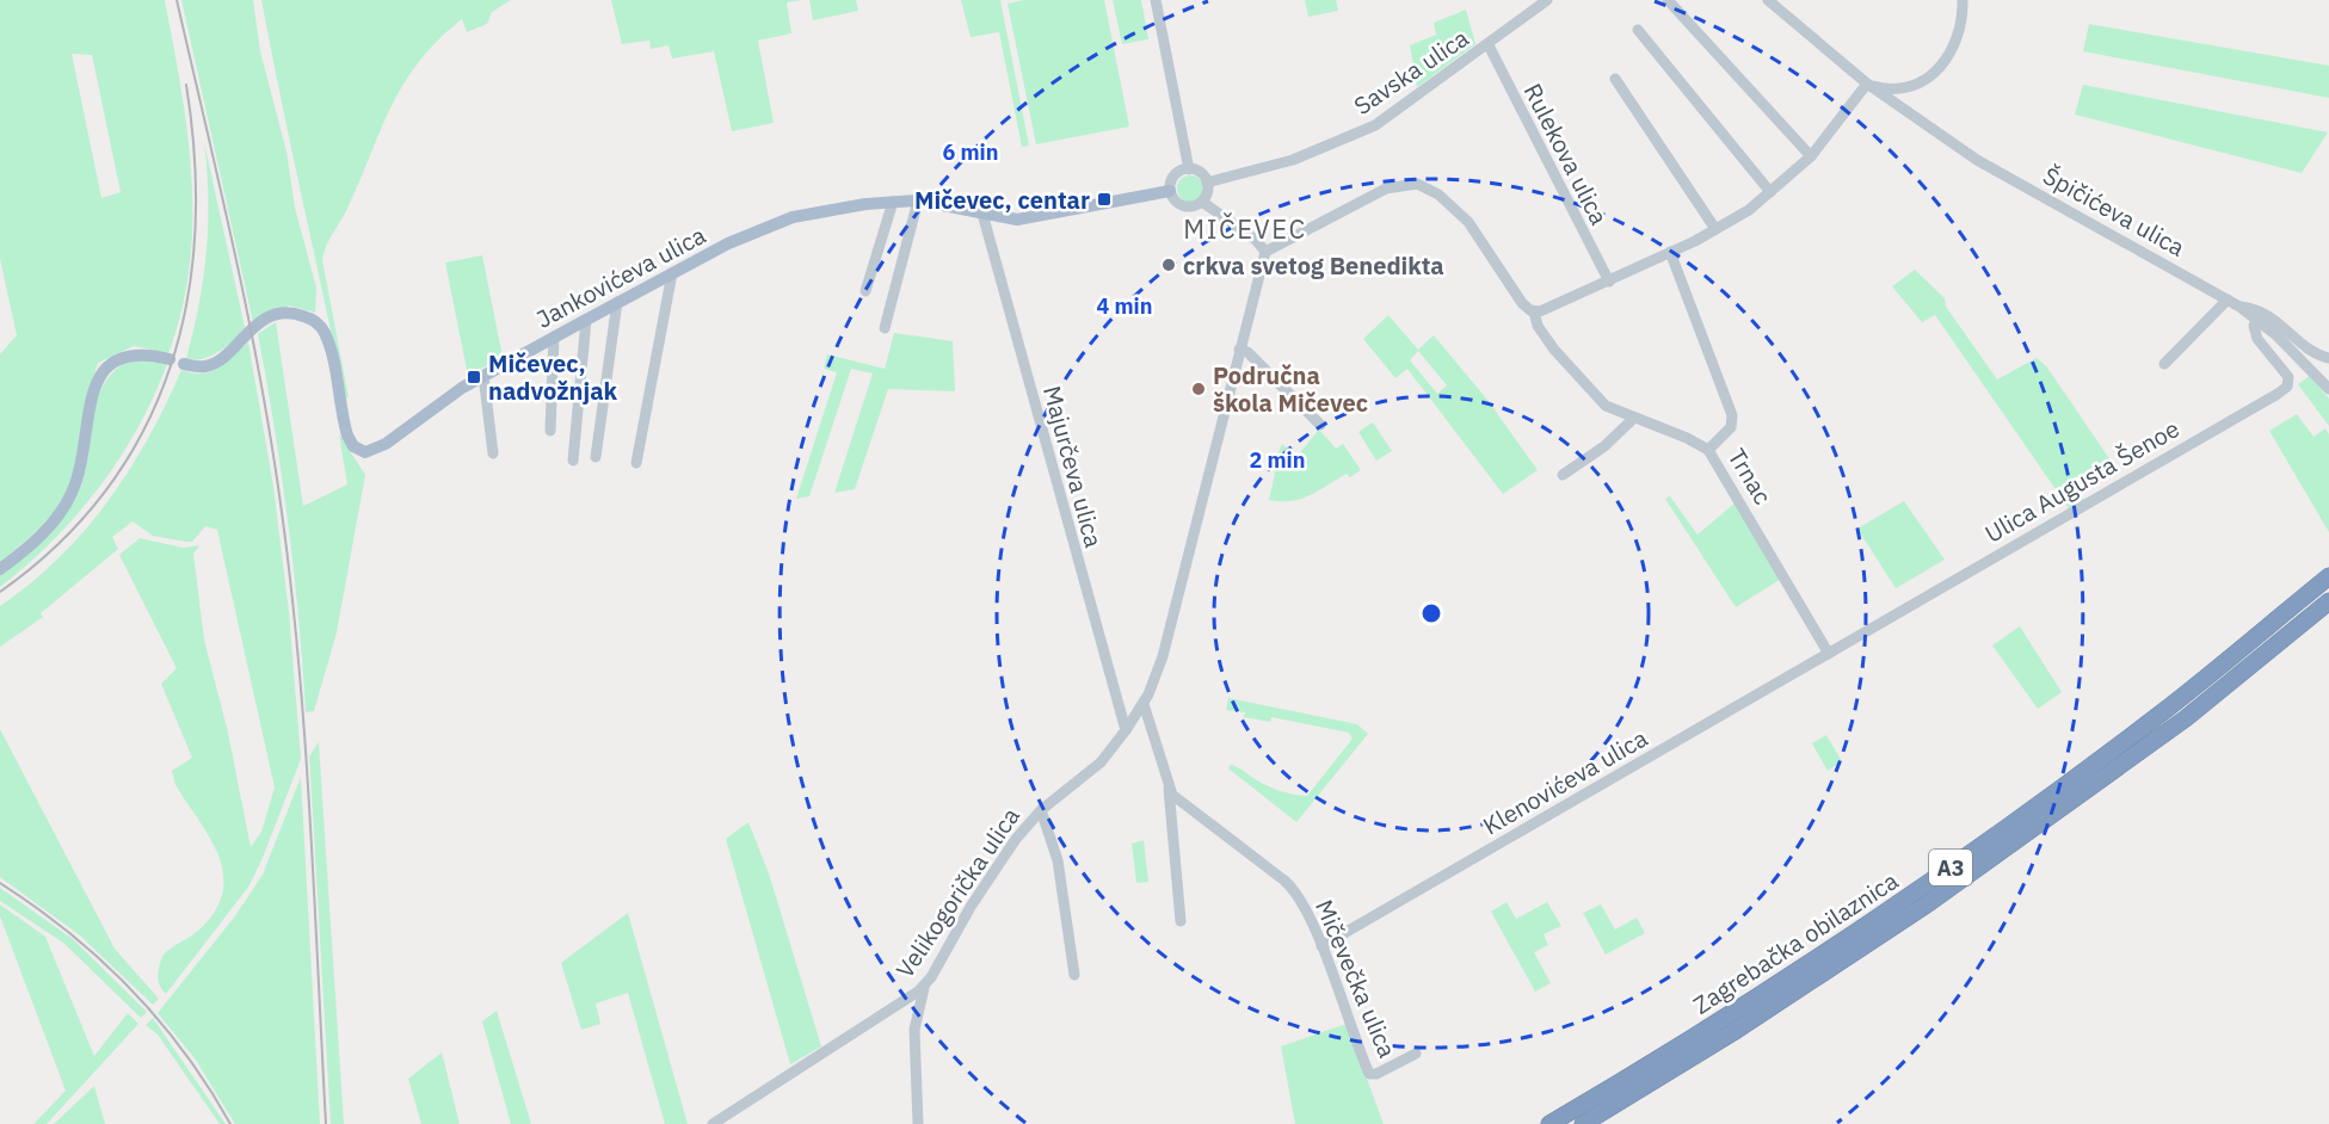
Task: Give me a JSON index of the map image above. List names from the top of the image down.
{
  "streets": {
    "highway": ["A3", "Zagrebačka obilaznica"],
    "main road": ["Jankovićeva ulica"],
    "street": [
      "Savska ulica",
      "Rulekova ulica",
      "Špičićeva ulica",
      "Majurčeva ulica",
      "Trnac",
      "Ulica Augusta Šenoe",
      "Klenovićeva ulica",
      "Velikogorička ulica",
      "Mičevečka ulica"
    ]
  },
  "crossings": [
    ["Savska ulica", "Rulekova ulica"],
    ["Savska ulica", "Jankovićeva ulica"],
    ["Špičićeva ulica", "Ulica Augusta Šenoe"],
    ["Jankovićeva ulica", "Majurčeva ulica"],
    ["Majurčeva ulica", "Velikogorička ulica"],
    ["Trnac", "Ulica Augusta Šenoe"],
    ["Trnac", "Klenovićeva ulica"],
    ["Trnac", "Velikogorička ulica"],
    ["Ulica Augusta Šenoe", "Klenovićeva ulica"],
    ["Klenovićeva ulica", "Mičevečka ulica"]
  ],
  "districts": ["MIČEVEC"],
  "places": {
    "transit": ["Mičevec, centar", "Mičevec, nadvožnjak"],
    "other": ["crkva svetog Benedikta", "Područna škola Mičevec"]
  },
  "rings": ["6 min", "4 min", "2 min"]
}
